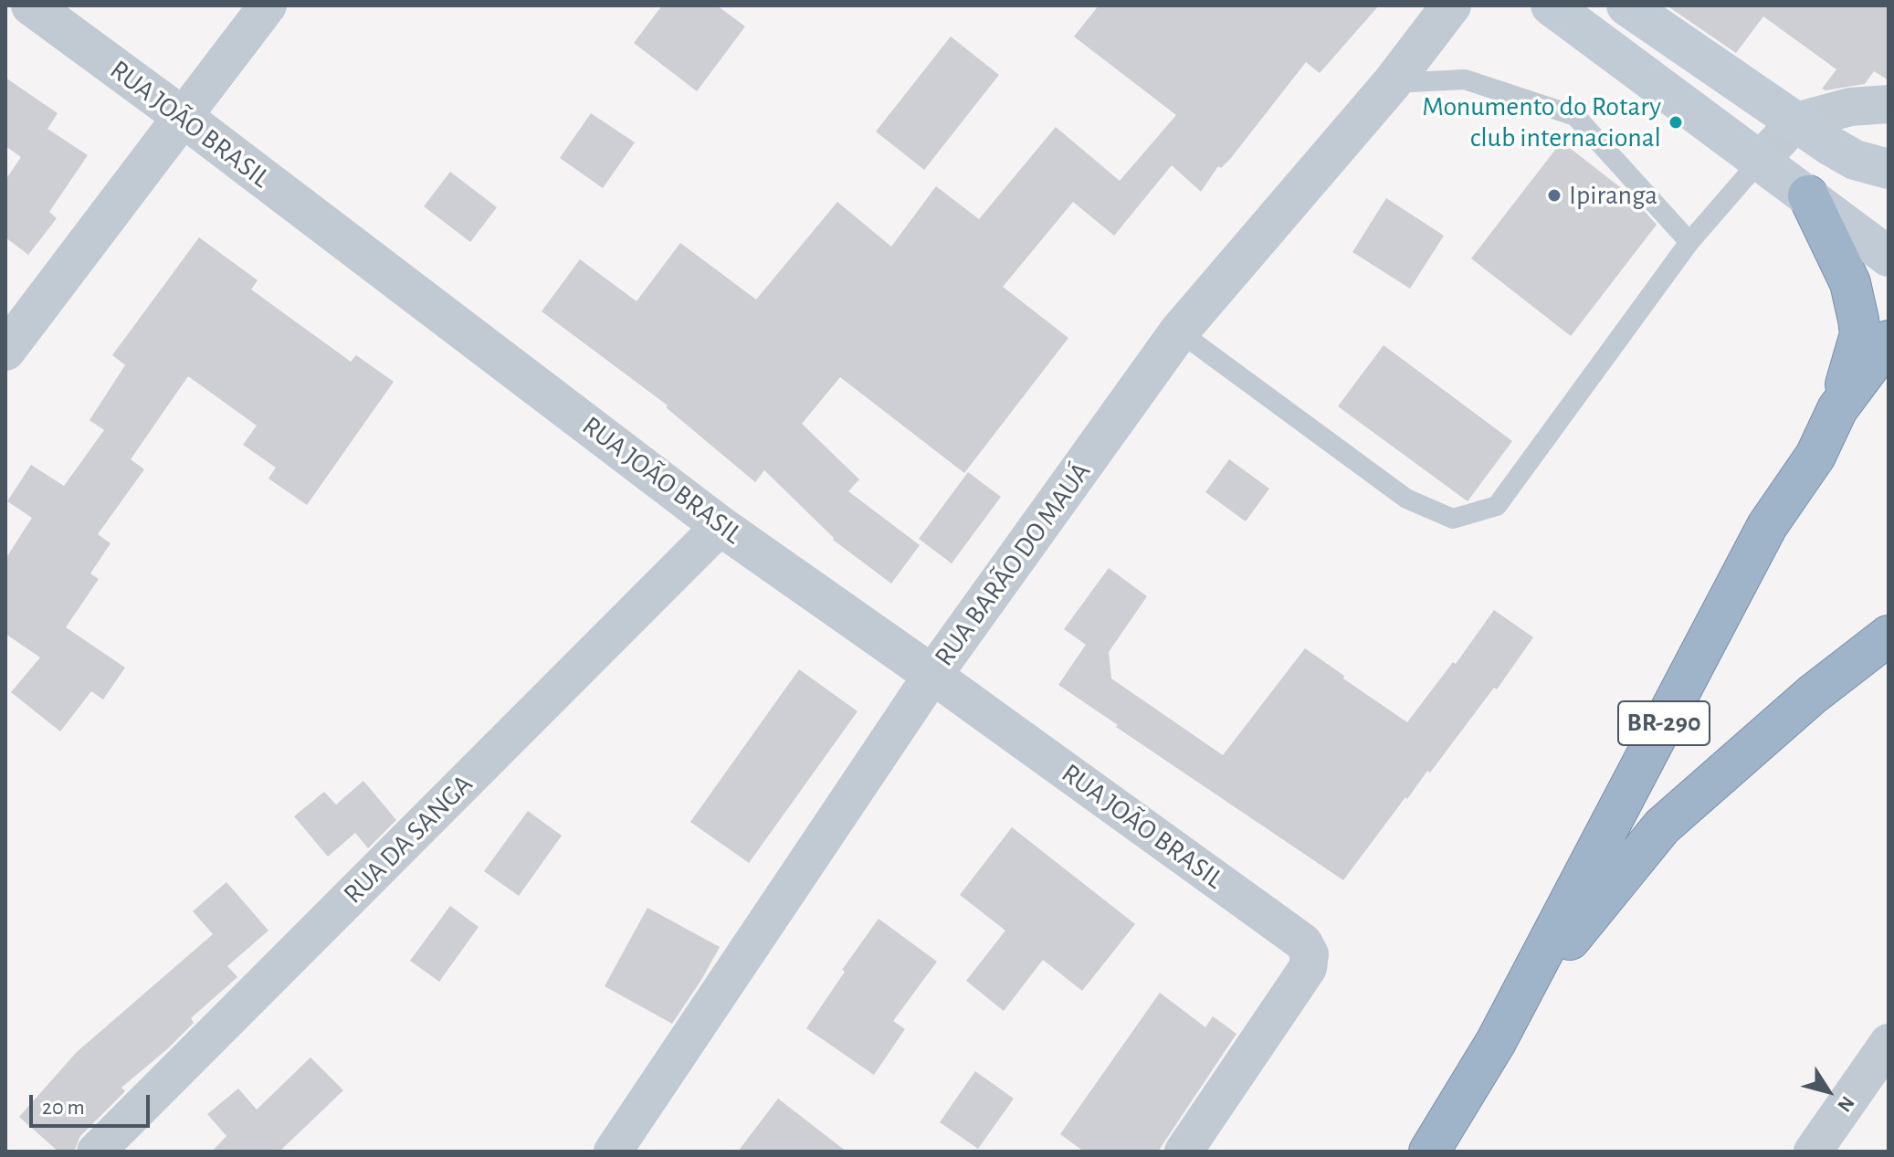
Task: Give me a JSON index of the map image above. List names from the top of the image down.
{
  "streets": {
    "highway": ["BR-290"],
    "street": ["RUA JOÃO BRASIL", "RUA BARÃO DO MAUÁ", "RUA DA SANGA"]
  },
  "crossings": [
    ["RUA JOÃO BRASIL", "RUA BARÃO DO MAUÁ"],
    ["RUA JOÃO BRASIL", "RUA DA SANGA"]
  ],
  "places": ["Monumento do Rotary club internacional", "Ipiranga"],
  "scale_bar": "20 m",
  "north": "bottom right"
}
